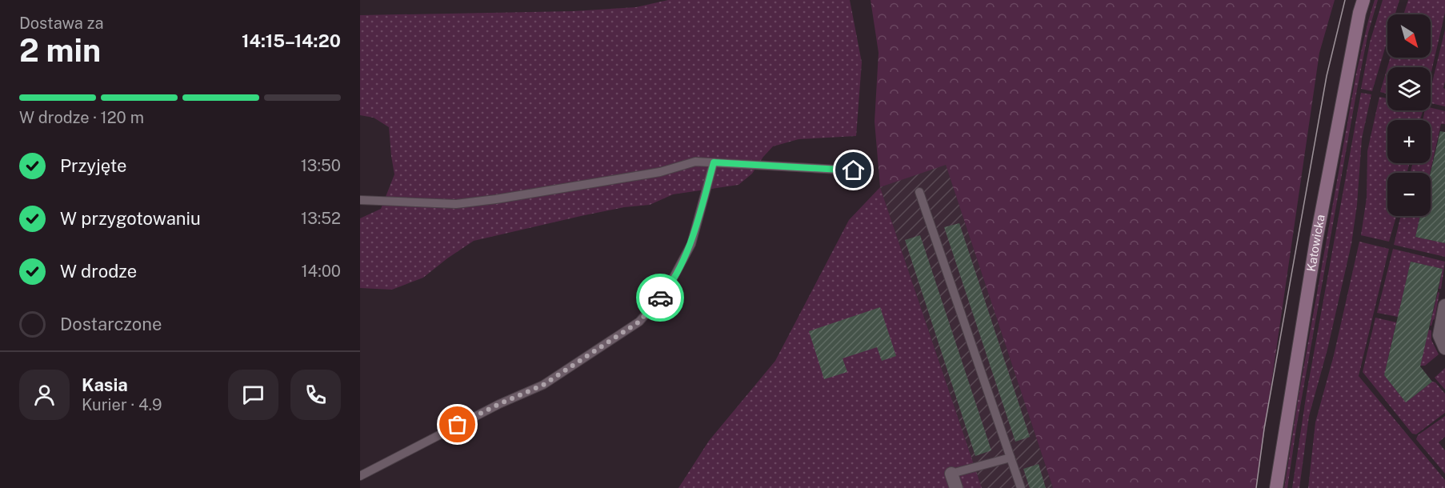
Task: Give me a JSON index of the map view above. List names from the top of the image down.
{
  "streets": {
    "main road": ["Katowicka"]
  },
  "north": "bottom right",
  "page": {
    "heading": ["2 min", "Dostawa za", "14:15–14:20"],
    "panel": ["Kasia", "Kurier · 4.9"],
    "map_buttons": ["+", "−"],
    "bar": "W drodze · 120 m",
    "list": [
      ["Przyjęte", "13:50"],
      ["W przygotowaniu", "13:52"],
      ["W drodze", "14:00"],
      "Dostarczone"
    ]
  }
}
